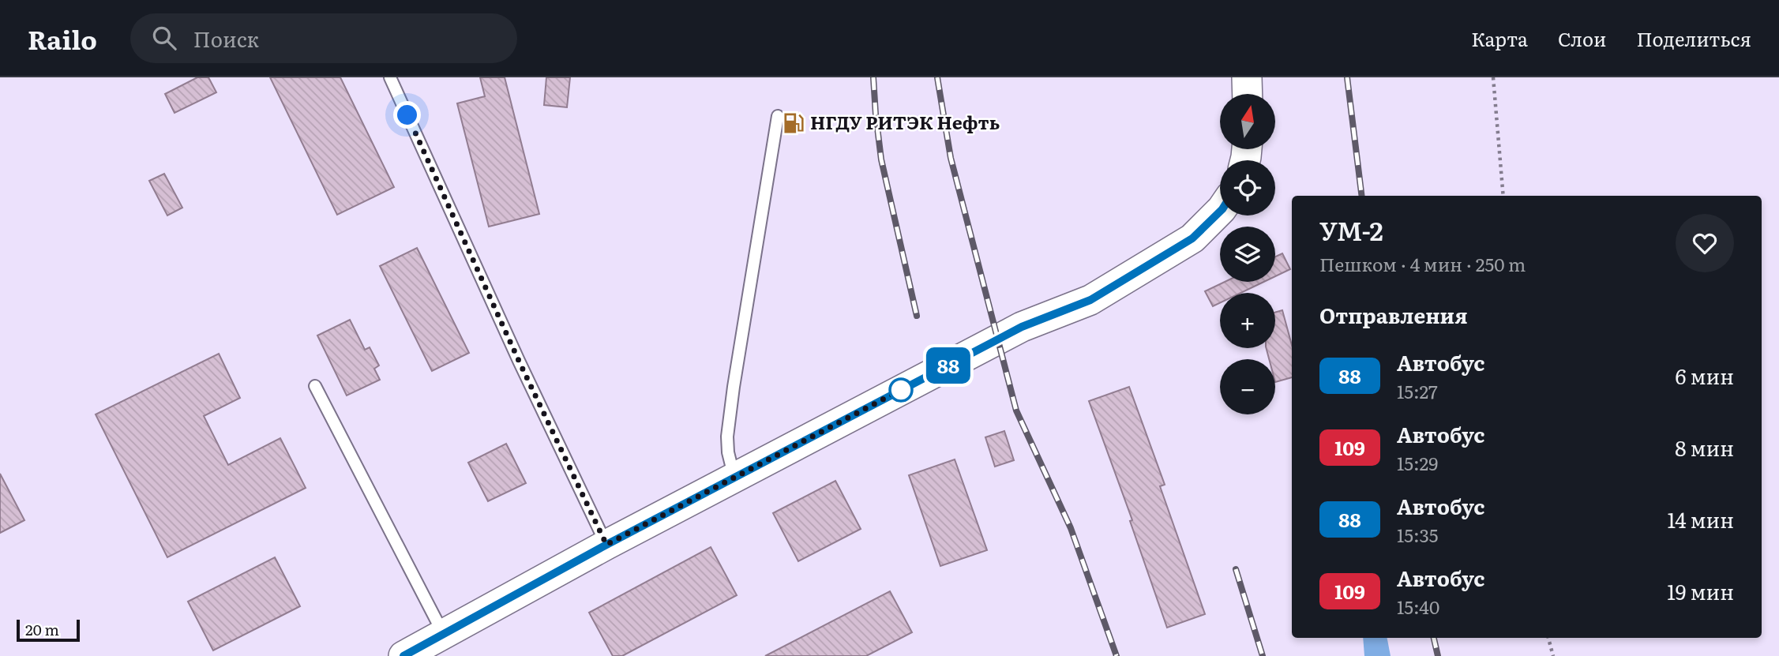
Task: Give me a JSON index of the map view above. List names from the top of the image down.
{
  "places": {
    "fuel station": ["НГДУ РИТЭК Нефть"]
  },
  "lines": ["bus line 88"],
  "scale_bar": "20 m",
  "north": "top",
  "page": {
    "header": "Railo",
    "search": "Поиск",
    "nav": ["Карта", "Слои", "Поделиться"],
    "on_map": "88",
    "map_buttons": ["+", "−"],
    "heading": [
      ["УМ-2", "Пешком · 4 мин · 250 m"],
      "Отправления"
    ],
    "list": [
      {
        "mark": "88",
        "name": "Автобус",
        "note": "15:27",
        "value": "6 мин"
      },
      {
        "mark": "109",
        "name": "Автобус",
        "note": "15:29",
        "value": "8 мин"
      },
      {
        "mark": "88",
        "name": "Автобус",
        "note": "15:35",
        "value": "14 мин"
      },
      {
        "mark": "109",
        "name": "Автобус",
        "note": "15:40",
        "value": "19 мин"
      }
    ],
    "scale": "20 m"
  }
}
